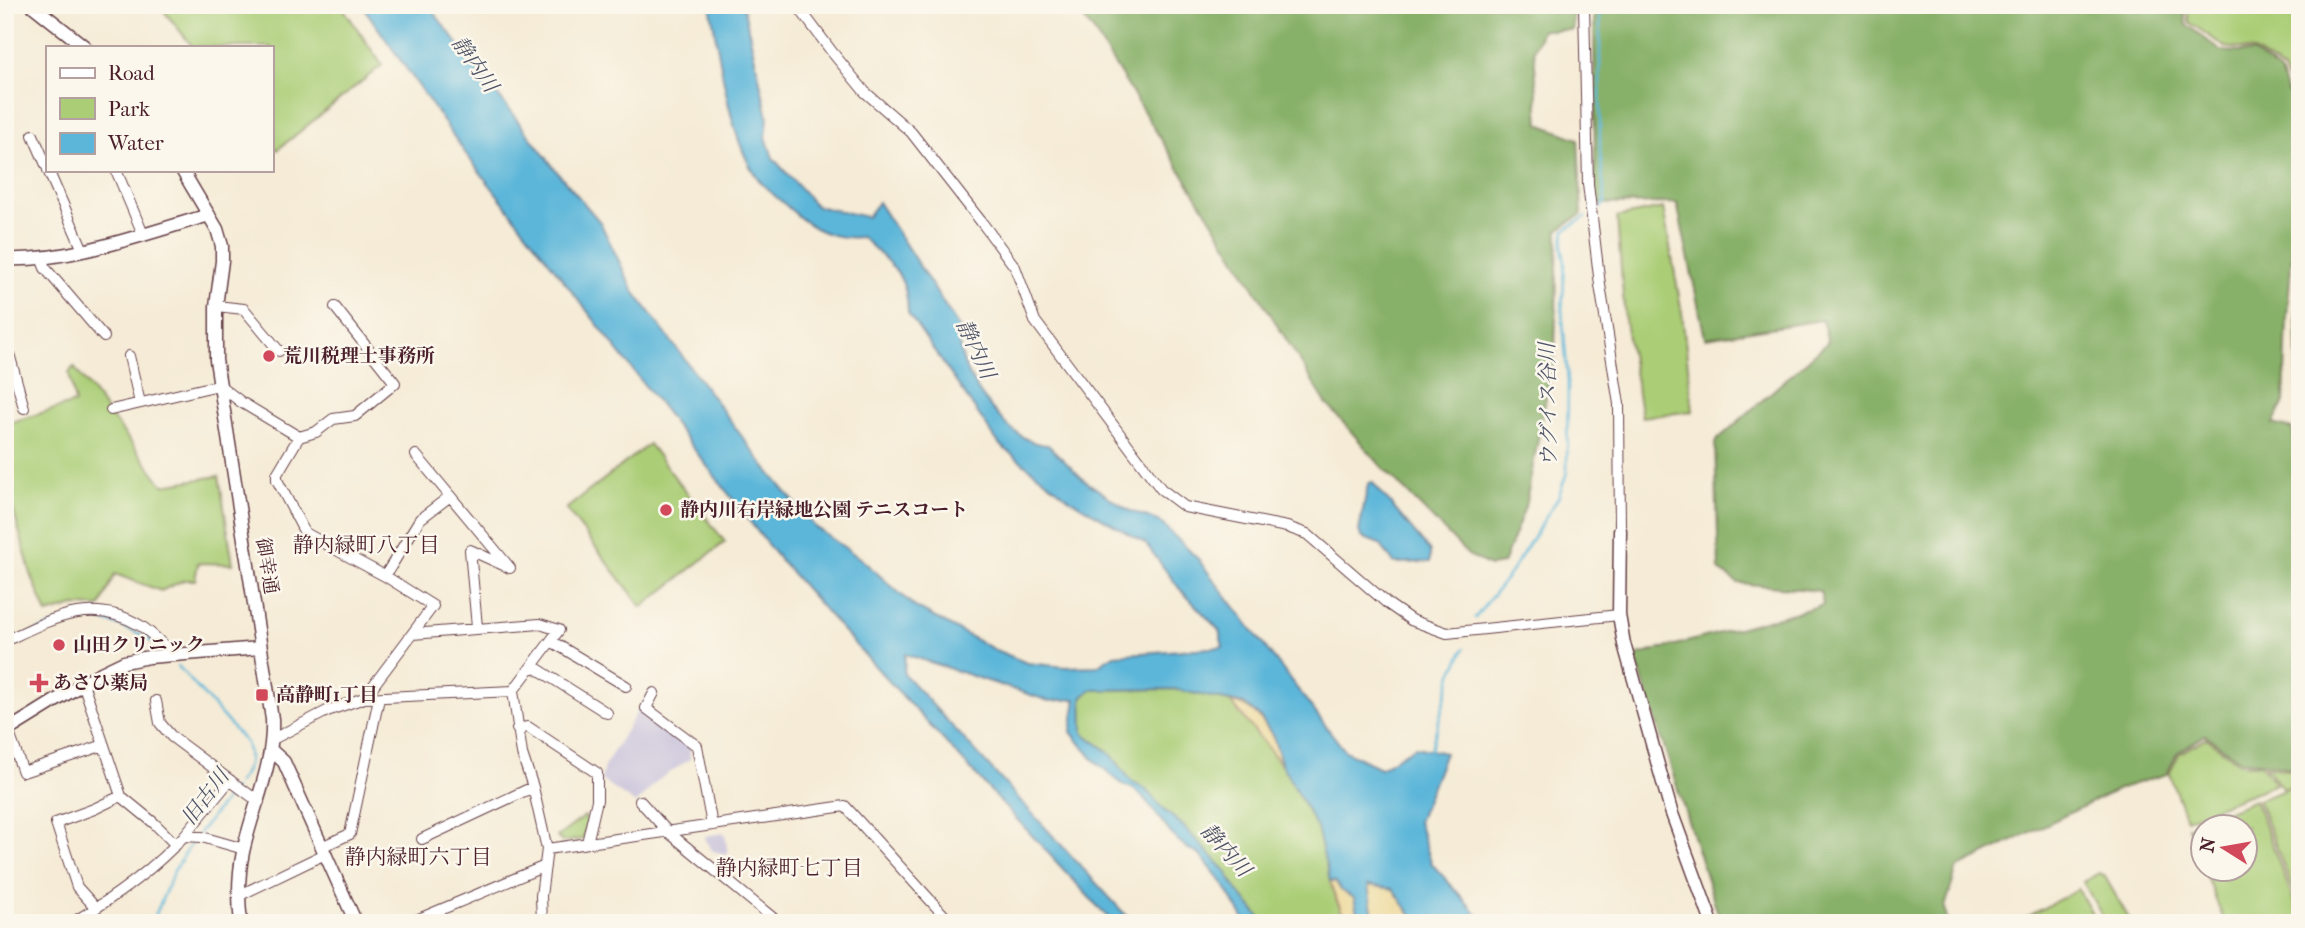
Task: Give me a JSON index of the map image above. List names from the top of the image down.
{
  "streets": {
    "street": ["御幸通"]
  },
  "districts": ["静内緑町八丁目", "静内緑町六丁目", "静内緑町七丁目"],
  "water": ["静内川", "ウグイス谷川", "旧古川"],
  "places": {
    "other": ["荒川税理士事務所", "静内川右岸緑地公園 テニスコート", "山田クリニック"],
    "health": ["あさひ薬局"],
    "transit": ["高静町1丁目"]
  },
  "legend": ["Road", "Park", "Water"],
  "north": "left"
}
